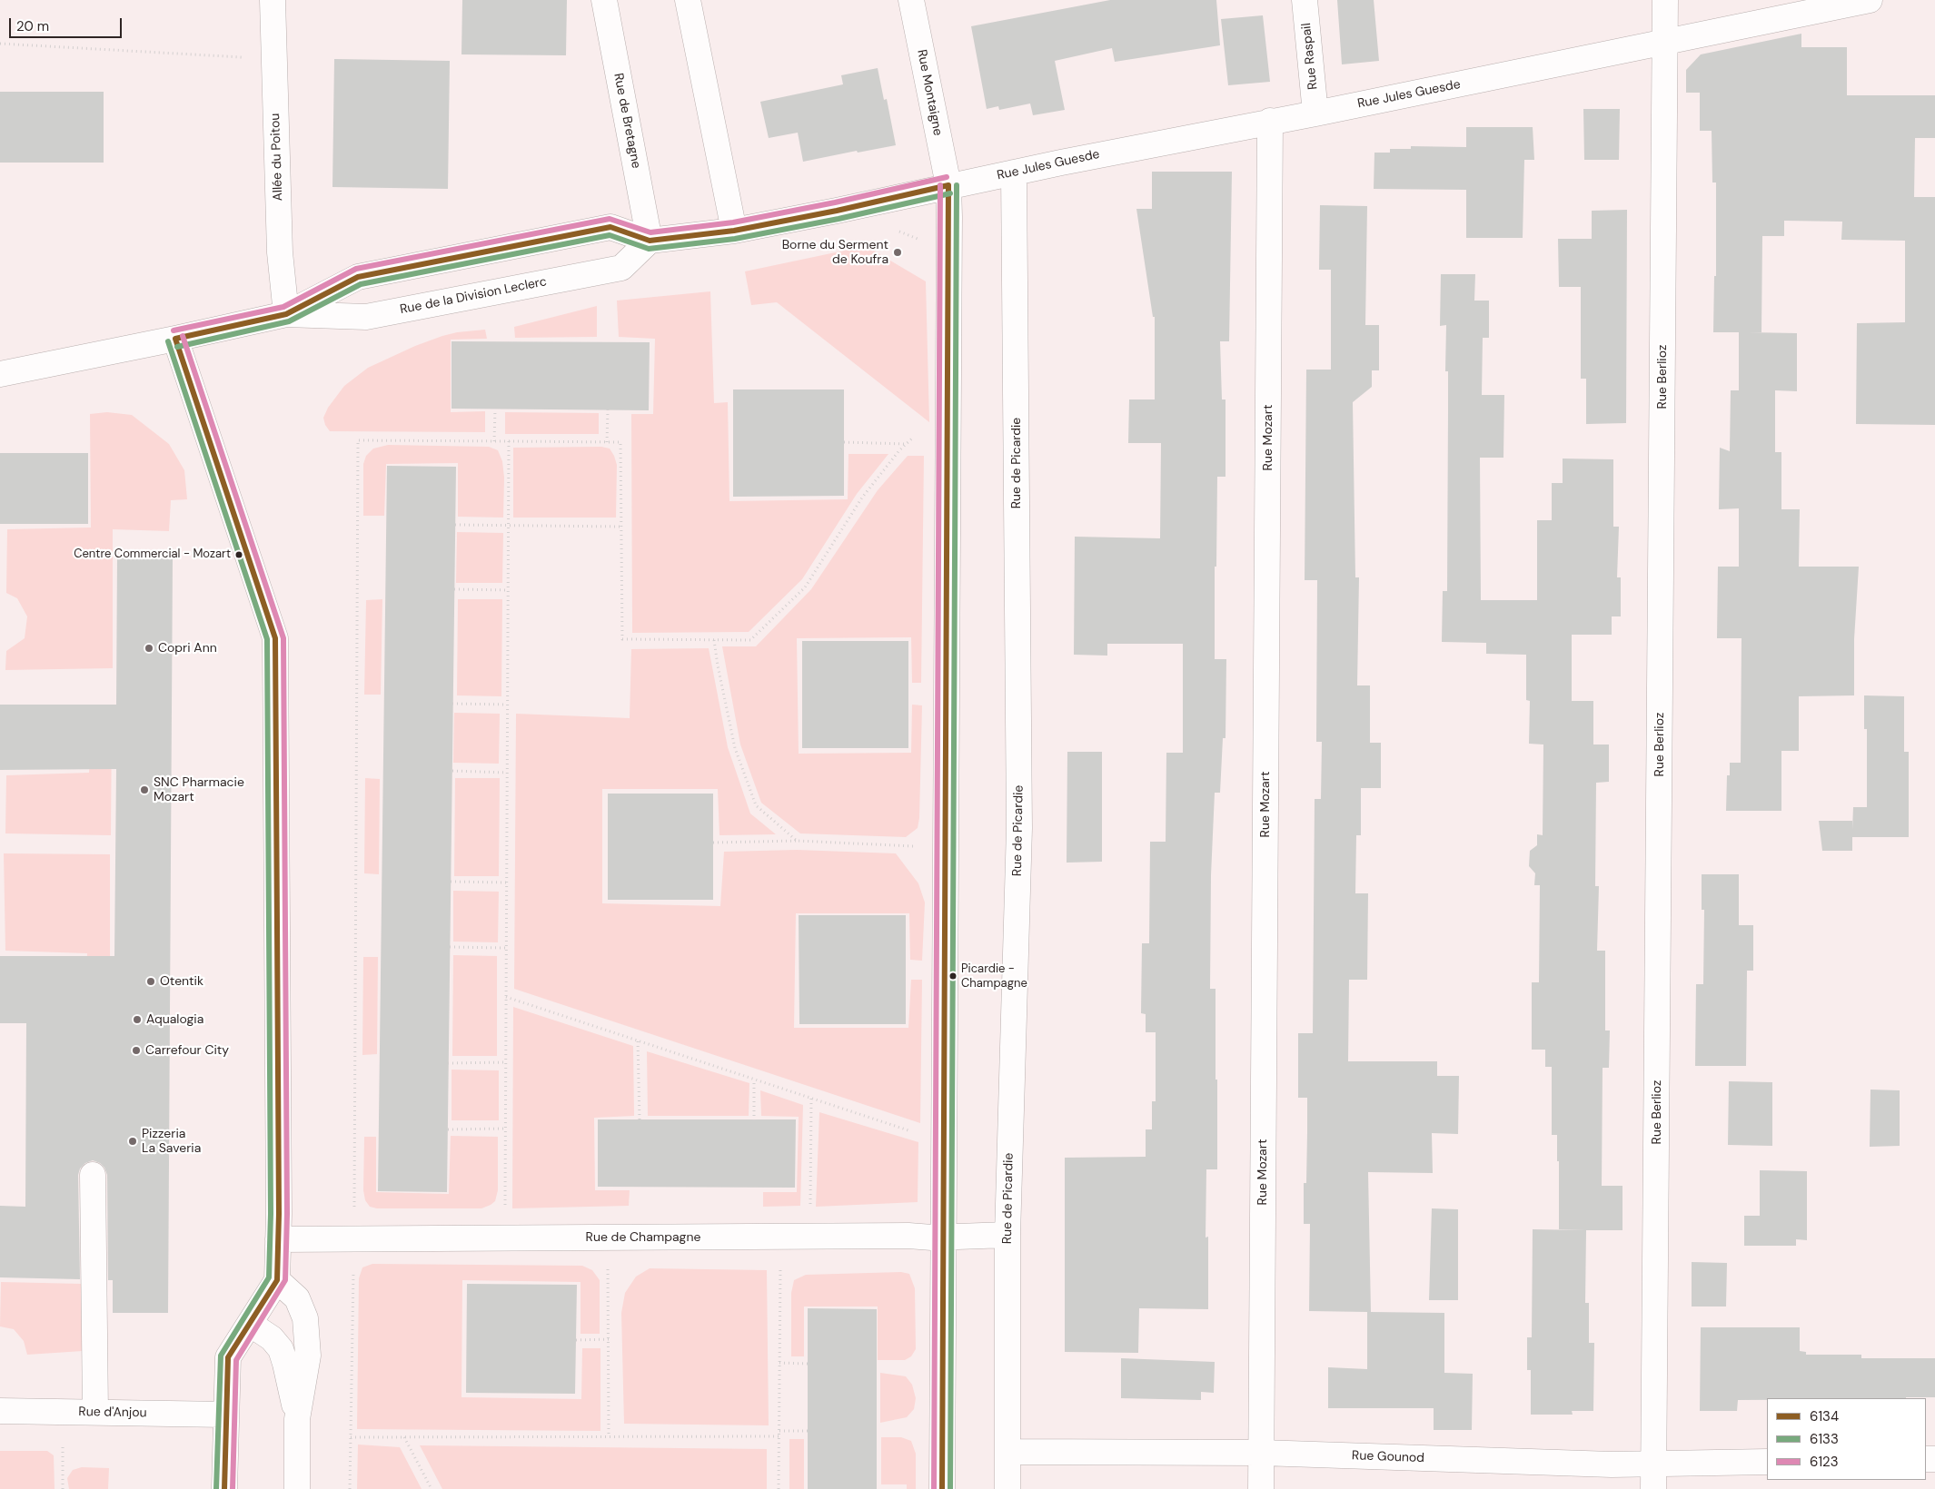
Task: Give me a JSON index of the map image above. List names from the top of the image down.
{
  "streets": {
    "street": [
      "Rue Raspail",
      "Rue Montaigne",
      "Rue Jules Guesde",
      "Rue de Bretagne",
      "Allée du Poitou",
      "Rue de la Division Leclerc",
      "Rue Berlioz",
      "Rue Mozart",
      "Rue de Picardie",
      "Rue de Champagne",
      "Rue d'Anjou",
      "Rue Gounod"
    ]
  },
  "crossings": [
    ["Rue Raspail", "Rue Jules Guesde"],
    ["Rue Montaigne", "Rue Jules Guesde"],
    ["Rue Montaigne", "Rue de la Division Leclerc"],
    ["Rue Montaigne", "Rue de Champagne"],
    ["Rue Jules Guesde", "Rue de la Division Leclerc"],
    ["Rue Jules Guesde", "Rue Berlioz"],
    ["Rue Jules Guesde", "Rue Mozart"],
    ["Rue Jules Guesde", "Rue de Picardie"],
    ["Rue de Bretagne", "Rue de la Division Leclerc"],
    ["Allée du Poitou", "Rue de la Division Leclerc"],
    ["Rue Berlioz", "Rue Gounod"],
    ["Rue Mozart", "Rue Gounod"],
    ["Rue de Picardie", "Rue de Champagne"],
    ["Rue de Picardie", "Rue Gounod"]
  ],
  "places": [
    "Borne du Serment de Koufra",
    "Centre Commercial - Mozart",
    "Copri Ann",
    "SNC Pharmacie Mozart",
    "Picardie - Champagne",
    "Otentik",
    "Aqualogia",
    "Carrefour City",
    "Pizzeria La Saveria"
  ],
  "lines": ["transit line 6123", "transit line 6134", "transit line 6133"],
  "legend": ["6134", "6133", "6123"],
  "scale_bar": "20 m"
}
